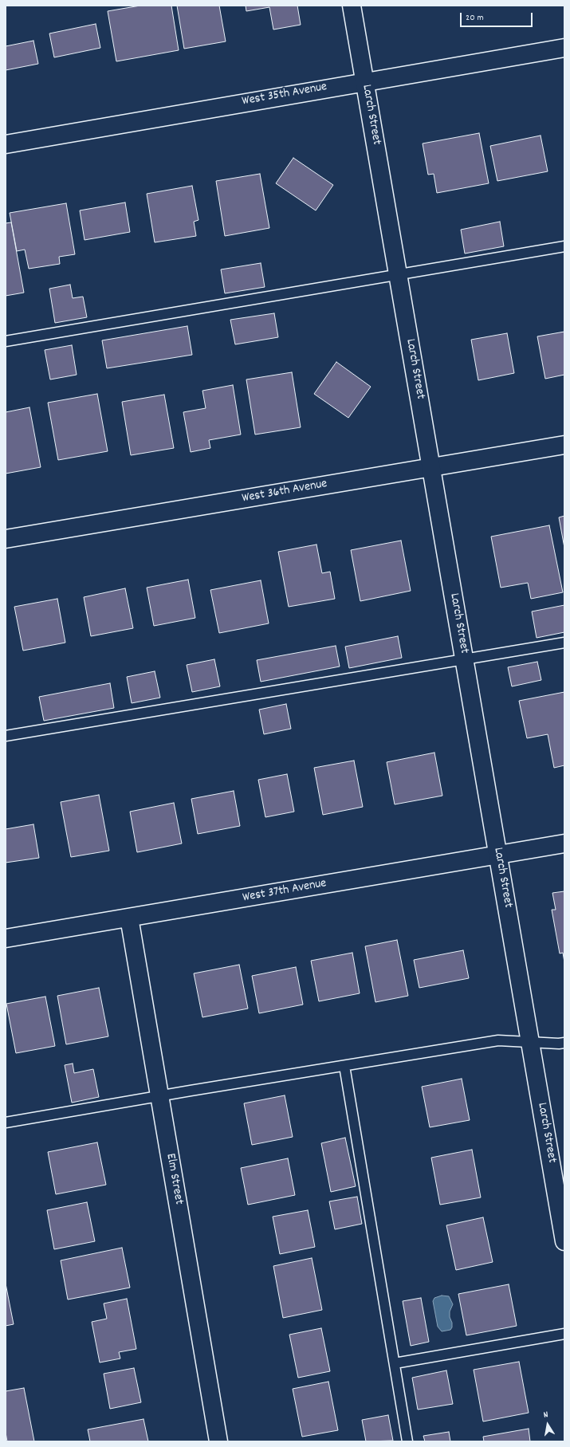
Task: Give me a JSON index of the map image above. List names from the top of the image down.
{
  "streets": {
    "street": [
      "West 35th Avenue",
      "Larch Street",
      "West 36th Avenue",
      "West 37th Avenue",
      "Elm Street"
    ]
  },
  "crossings": [
    ["West 35th Avenue", "Larch Street"],
    ["Larch Street", "West 36th Avenue"],
    ["Larch Street", "West 37th Avenue"],
    ["West 37th Avenue", "Elm Street"]
  ],
  "scale_bar": "20 m",
  "north": "top"
}
